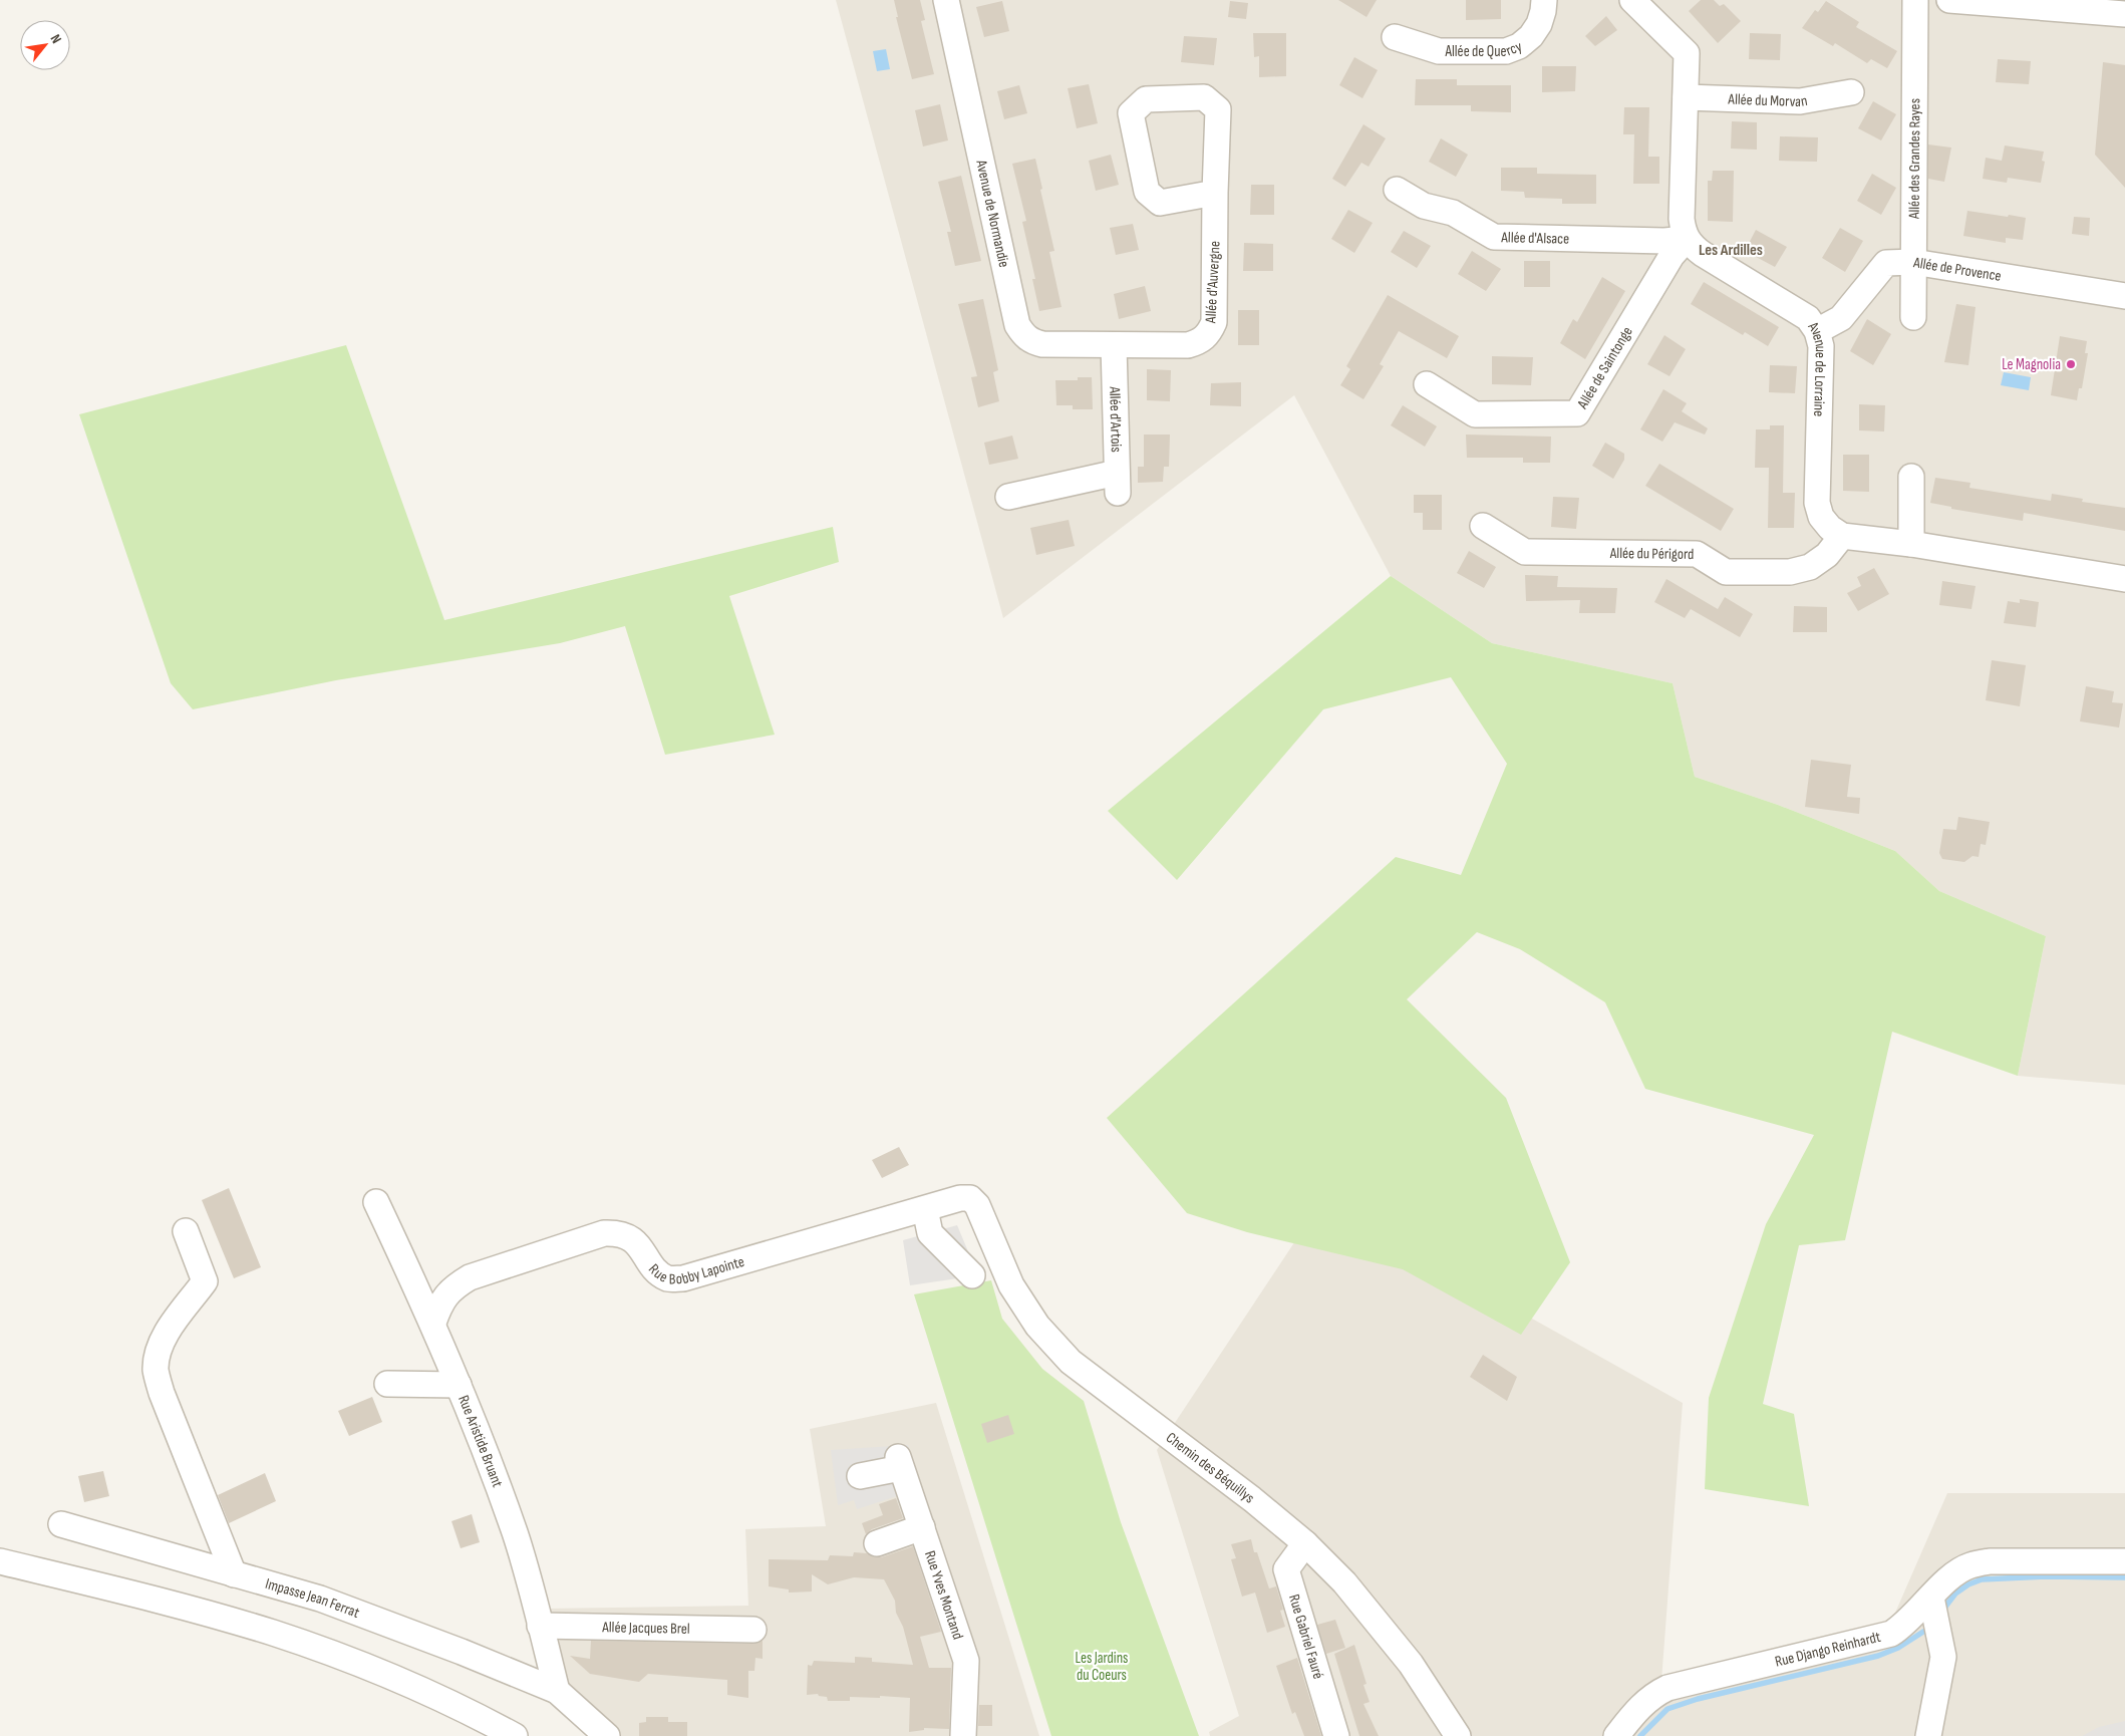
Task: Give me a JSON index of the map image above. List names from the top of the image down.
{
  "streets": {
    "street": [
      "Allée de Quercy",
      "Allée du Morvan",
      "Allée des Grandes Rayes",
      "Avenue de Normandie",
      "Allée d'Alsace",
      "Allée de Provence",
      "Allée d'Auvergne",
      "Allée de Saintonge",
      "Avenue de Lorraine",
      "Allée d'Artois",
      "Allée du Périgord",
      "Rue Bobby Lapointe",
      "Rue Aristide Bruant",
      "Chemin des Béquillys",
      "Rue Yves Montand",
      "Impasse Jean Ferrat",
      "Allée Jacques Brel",
      "Rue Gabriel Fauré",
      "Rue Django Reinhardt"
    ]
  },
  "crossings": [
    ["Allée des Grandes Rayes", "Allée de Provence"],
    ["Avenue de Normandie", "Allée d'Auvergne"],
    ["Avenue de Normandie", "Allée d'Artois"],
    ["Allée d'Alsace", "Allée de Saintonge"],
    ["Allée d'Alsace", "Avenue de Lorraine"],
    ["Allée de Provence", "Avenue de Lorraine"],
    ["Allée d'Auvergne", "Allée d'Artois"],
    ["Allée de Saintonge", "Avenue de Lorraine"],
    ["Avenue de Lorraine", "Allée du Périgord"],
    ["Rue Bobby Lapointe", "Rue Aristide Bruant"],
    ["Rue Bobby Lapointe", "Chemin des Béquillys"],
    ["Rue Aristide Bruant", "Impasse Jean Ferrat"],
    ["Rue Aristide Bruant", "Allée Jacques Brel"],
    ["Chemin des Béquillys", "Rue Gabriel Fauré"]
  ],
  "districts": ["Les Ardilles"],
  "parks": ["Les Jardins du Coeurs"],
  "places": ["Le Magnolia"],
  "north": "top right"
}
